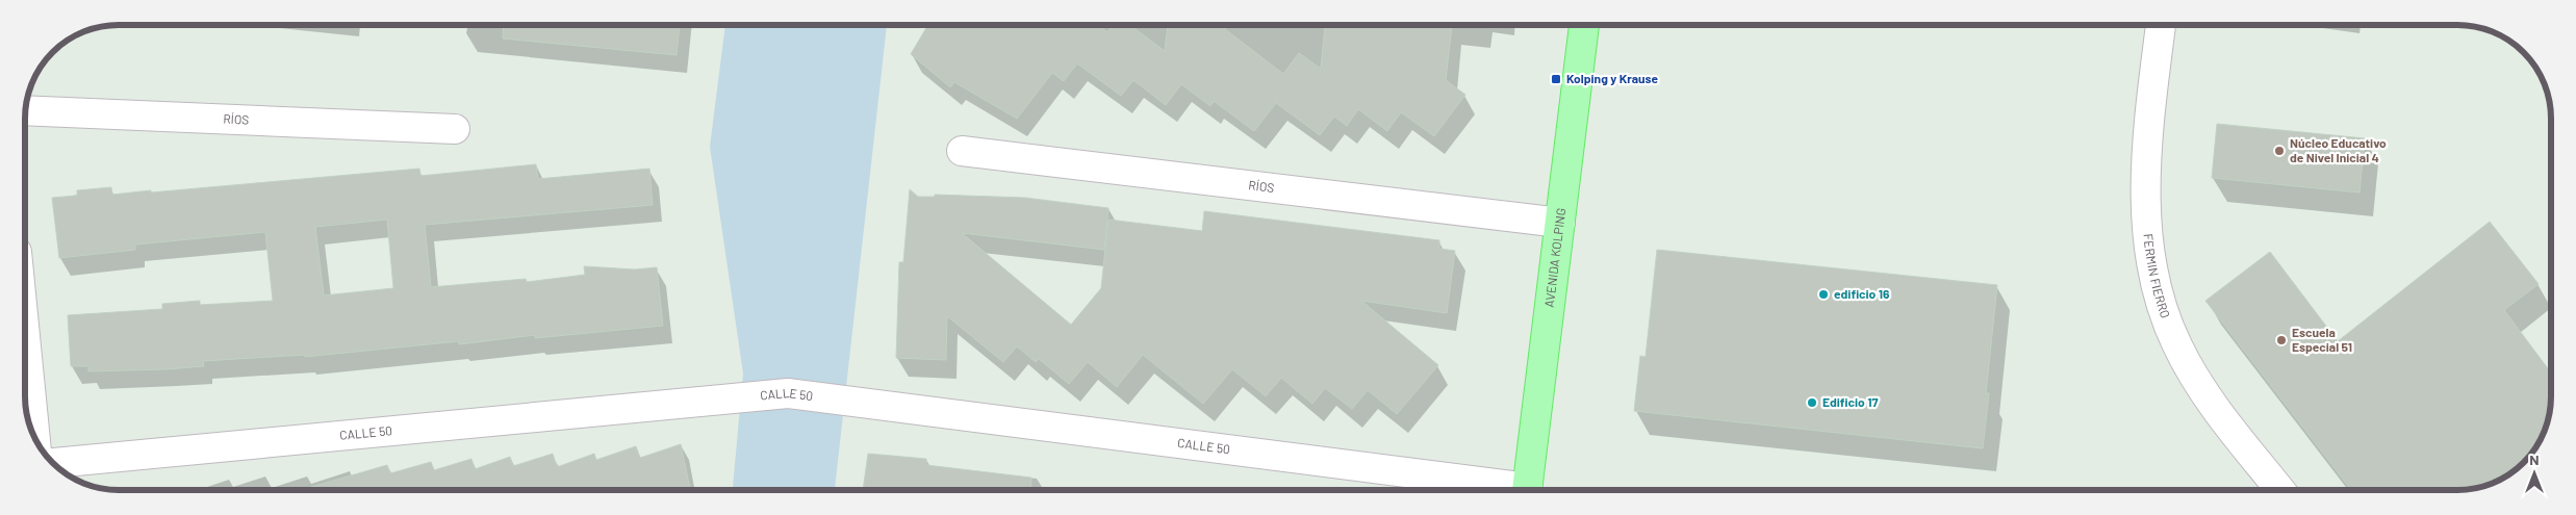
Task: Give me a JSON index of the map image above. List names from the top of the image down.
{
  "streets": {
    "main road": ["AVENIDA KOLPING"],
    "street": ["RÍOS", "FERMIN FIERRO", "CALLE 50"]
  },
  "crossings": [
    ["RÍOS", "AVENIDA KOLPING"]
  ],
  "places": {
    "transit": ["Kolping y Krause"],
    "other": [
      "Núcleo Educativo de Nivel Inicial 4",
      "edificio 16",
      "Escuela Especial 51",
      "Edificio 17"
    ]
  },
  "north": "top"
}
